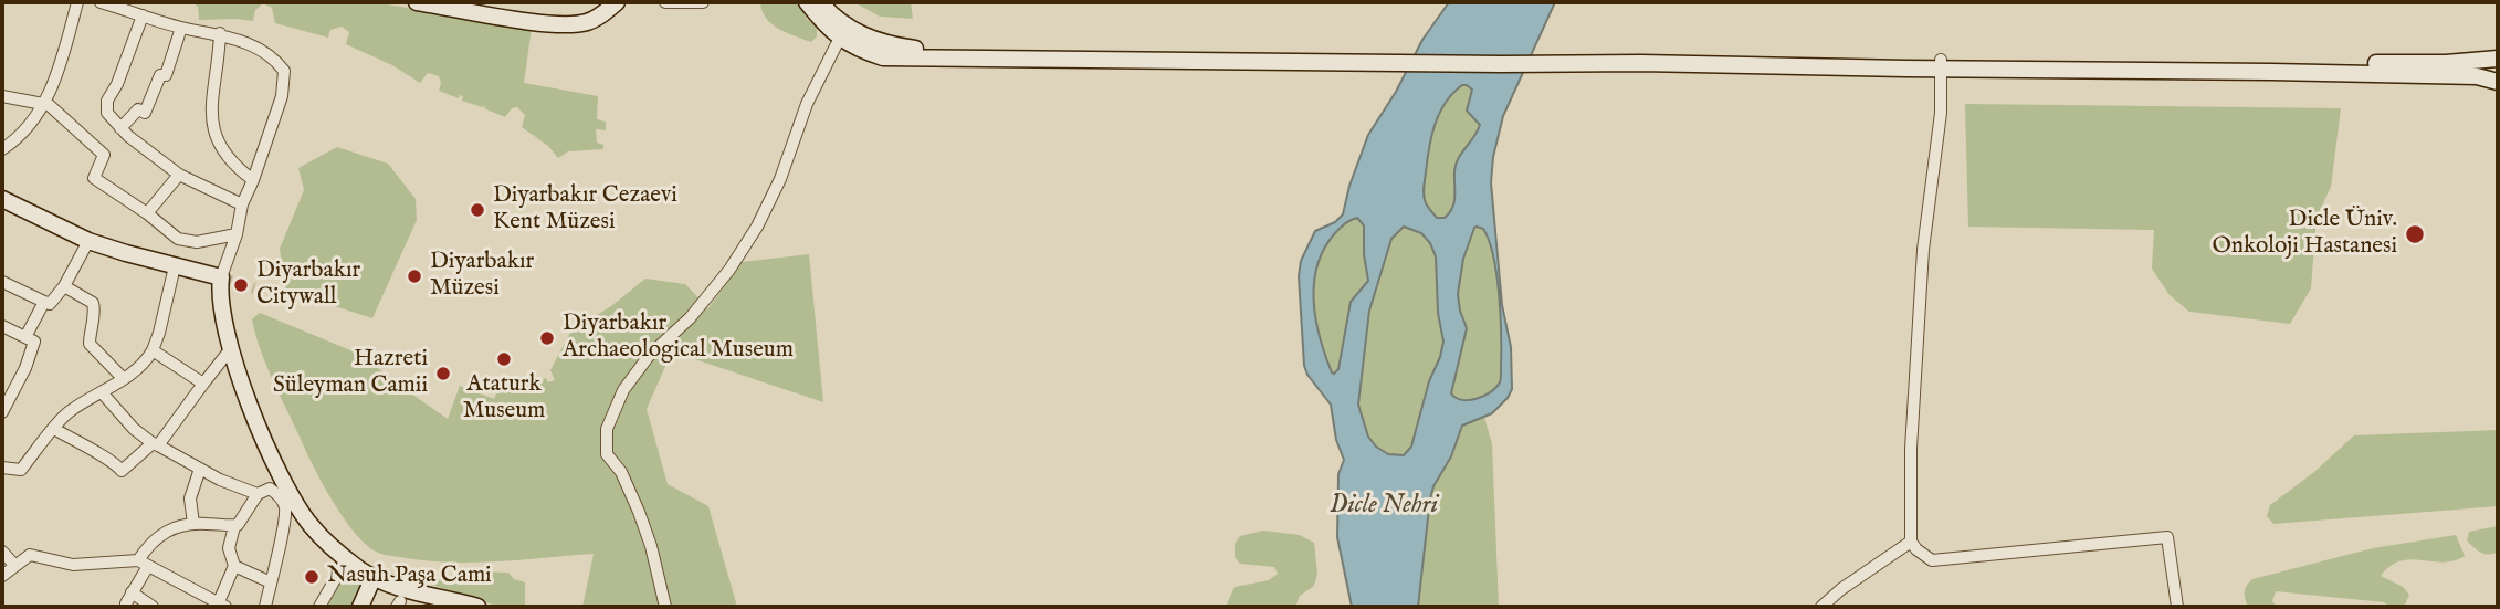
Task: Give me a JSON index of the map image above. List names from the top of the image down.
{
  "water": ["Dicle Nehri"],
  "places": [
    "Diyarbakır Cezaevi Kent Müzesi",
    "Dicle Üniv. Onkoloji Hastanesi",
    "Diyarbakır Müzesi",
    "Diyarbakır Citywall",
    "Diyarbakır Archaeological Museum",
    "Ataturk Museum",
    "Hazreti Süleyman Camii",
    "Nasuh Paşa Cami"
  ]
}
